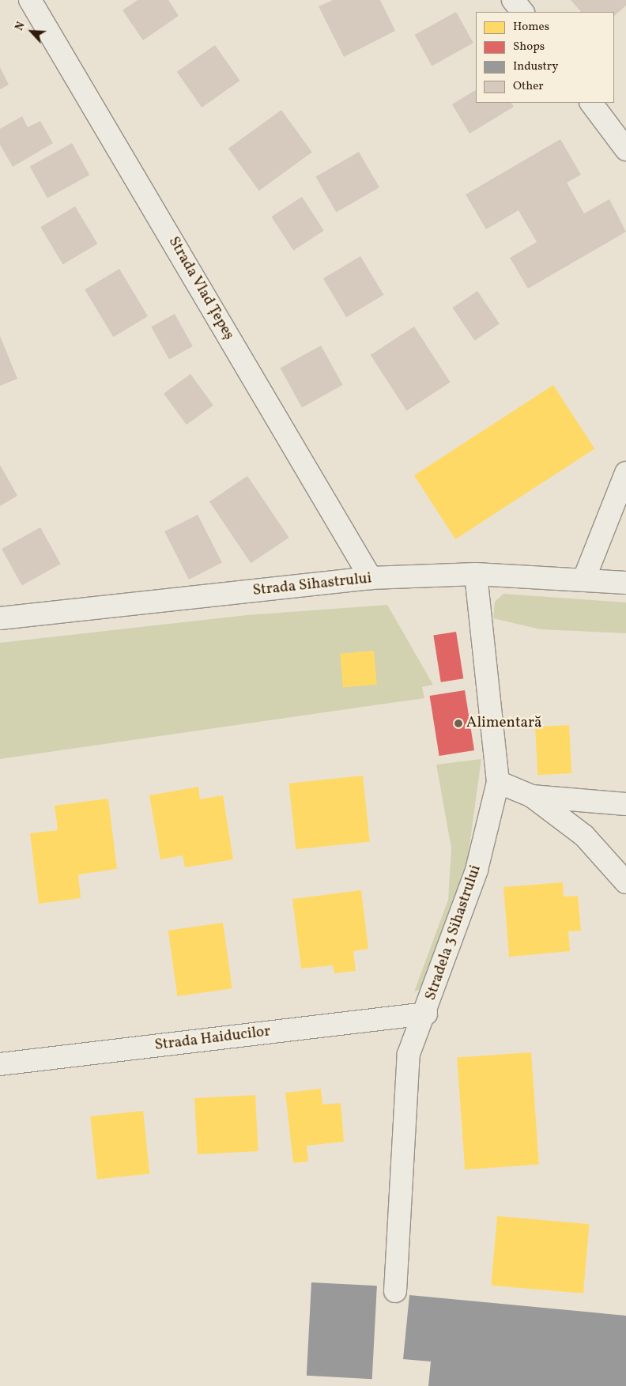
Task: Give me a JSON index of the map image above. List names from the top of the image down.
{
  "streets": {
    "street": [
      "Strada Vlad Țepeș",
      "Strada Sihastrului",
      "Stradela 3 Sihastrului",
      "Strada Haiducilor"
    ]
  },
  "crossings": [
    ["Strada Vlad Țepeș", "Strada Sihastrului"],
    ["Strada Sihastrului", "Stradela 3 Sihastrului"],
    ["Stradela 3 Sihastrului", "Strada Haiducilor"]
  ],
  "places": ["Alimentară"],
  "legend": [
    "Homes",
    "Shops",
    "Industry",
    "Other"
  ],
  "north": "top left"
}
